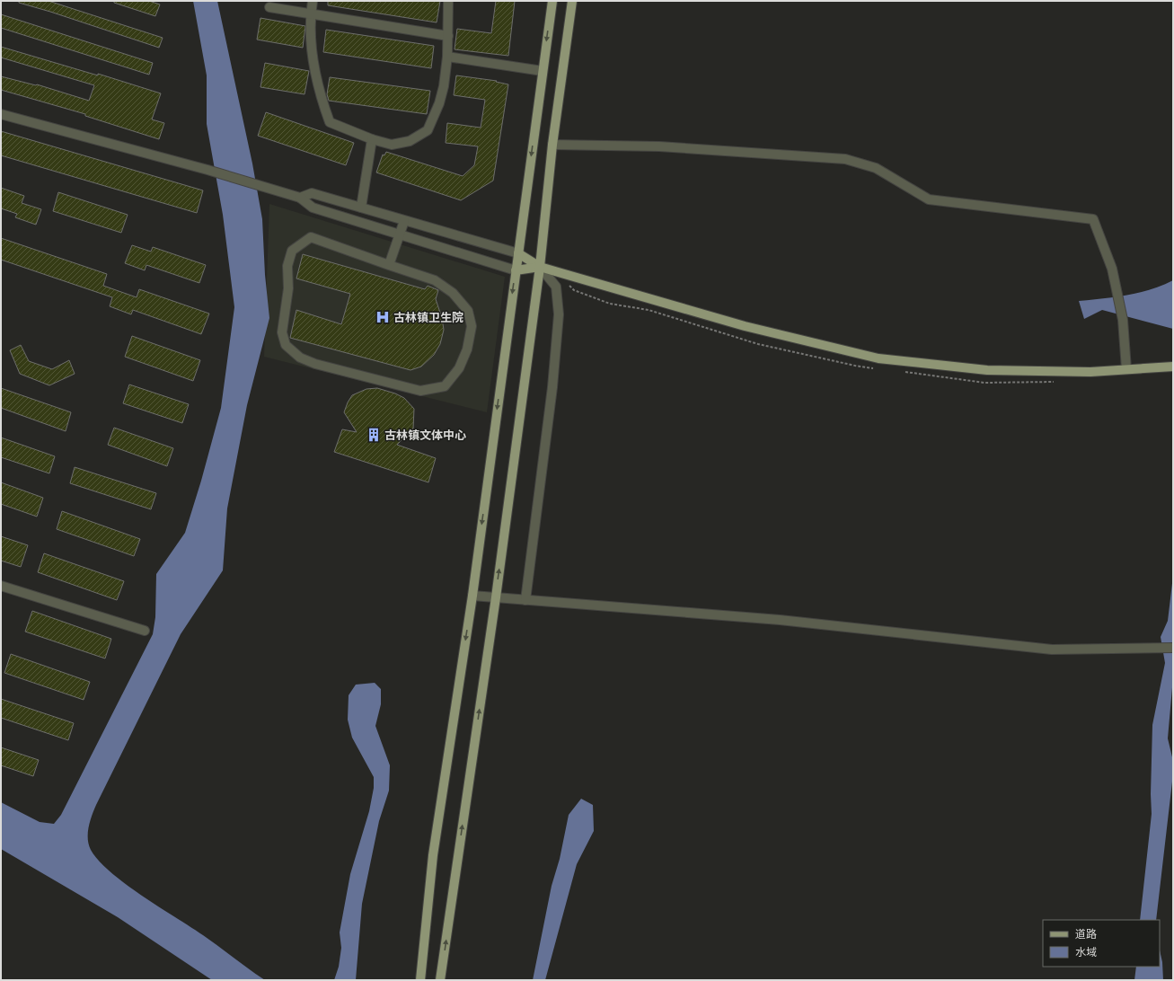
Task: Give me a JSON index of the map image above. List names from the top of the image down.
{
  "places": {
    "hospital": ["古林镇卫生院"],
    "building": ["古林镇文体中心"]
  },
  "legend": ["道路", "水域"]
}
